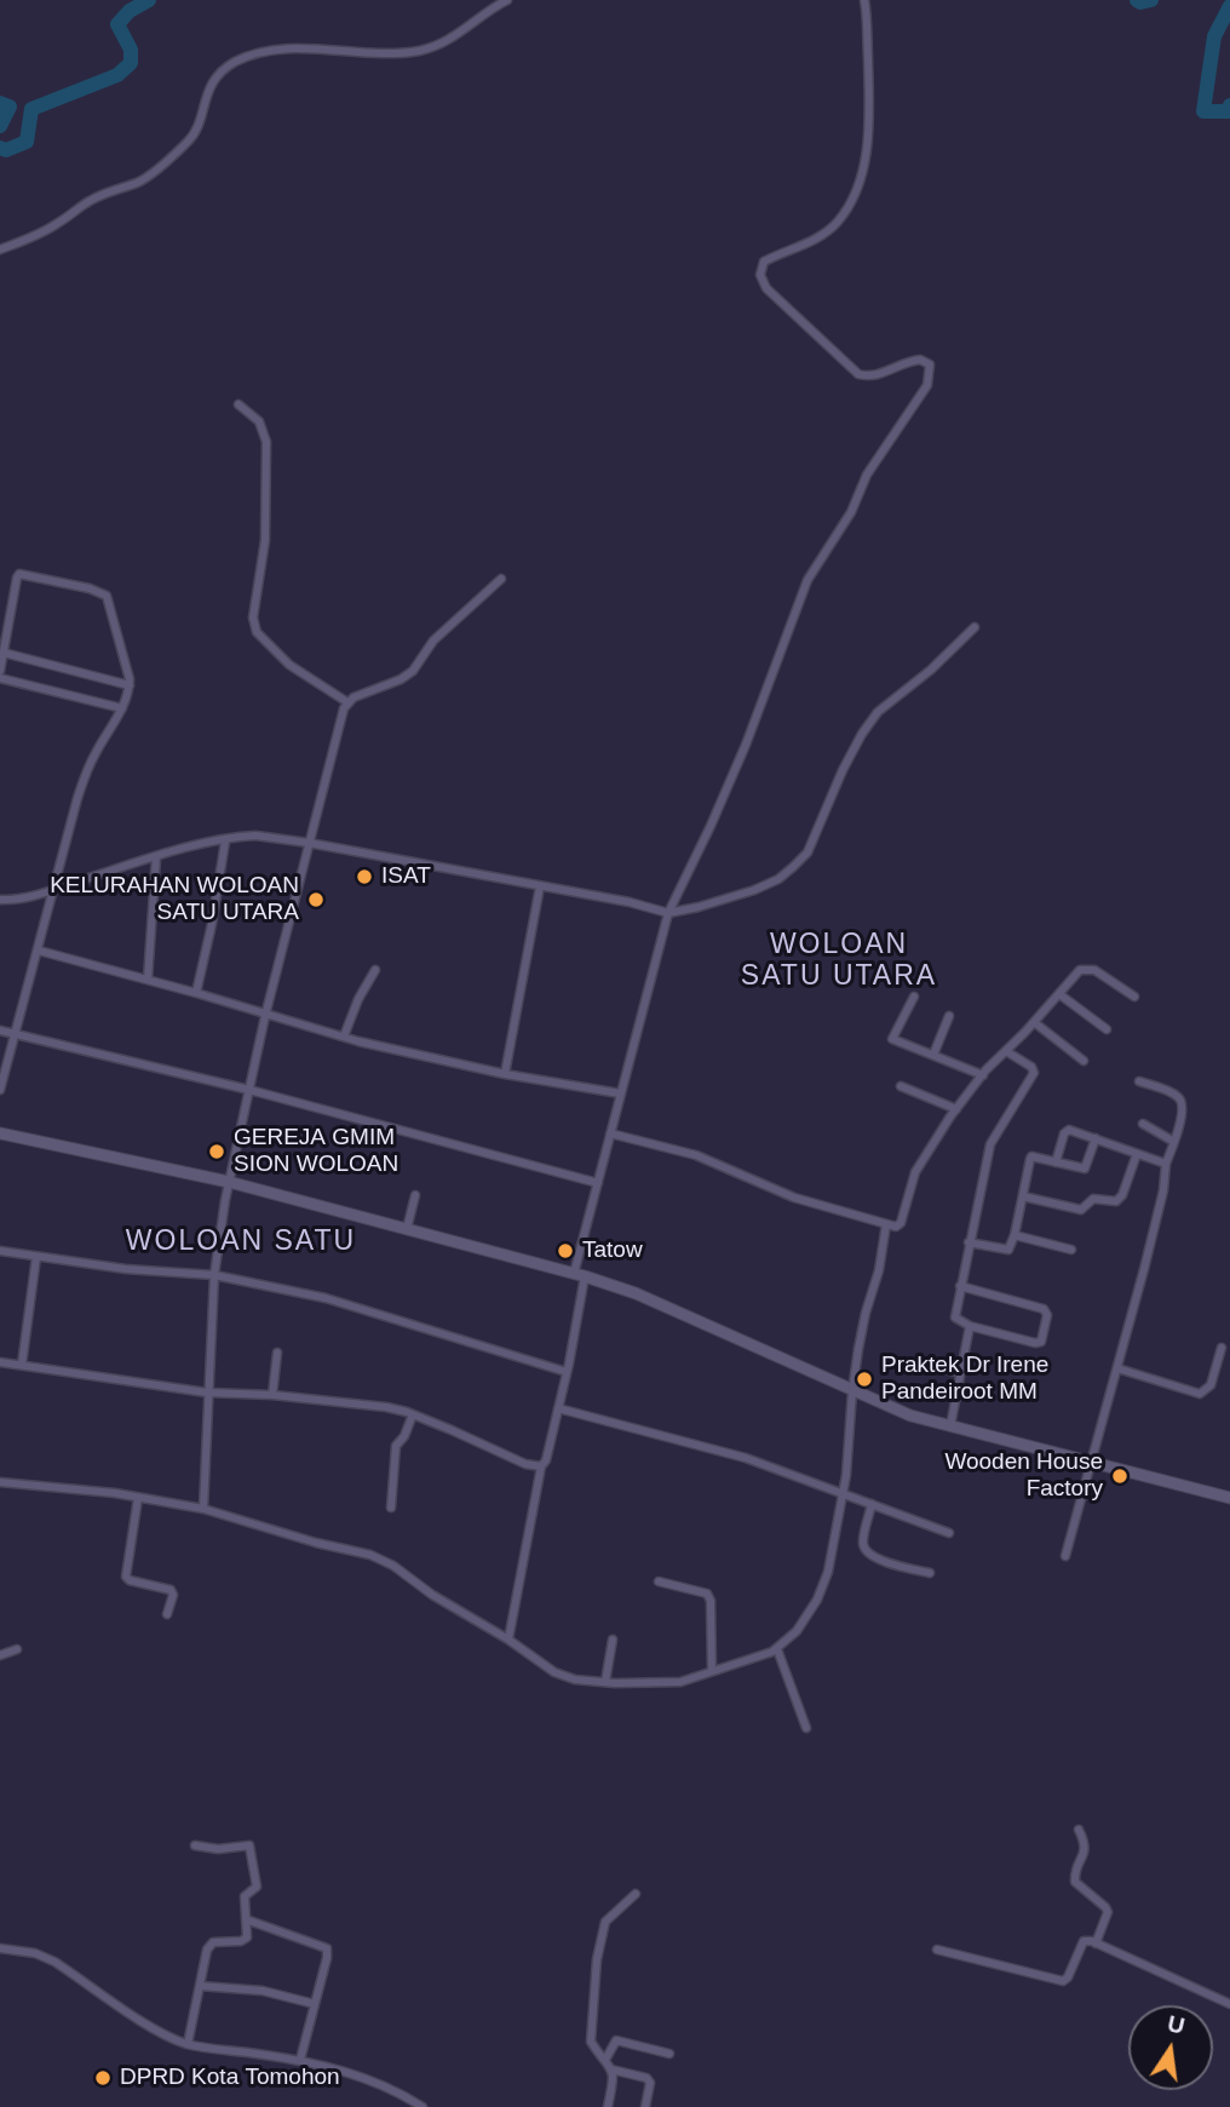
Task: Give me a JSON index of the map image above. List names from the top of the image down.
{
  "districts": ["WOLOAN SATU UTARA", "WOLOAN SATU"],
  "places": [
    "ISAT",
    "KELURAHAN WOLOAN SATU UTARA",
    "GEREJA GMIM SION WOLOAN",
    "Tatow",
    "Praktek Dr Irene Pandeiroot MM",
    "Wooden House Factory",
    "DPRD Kota Tomohon"
  ],
  "north": "top"
}
